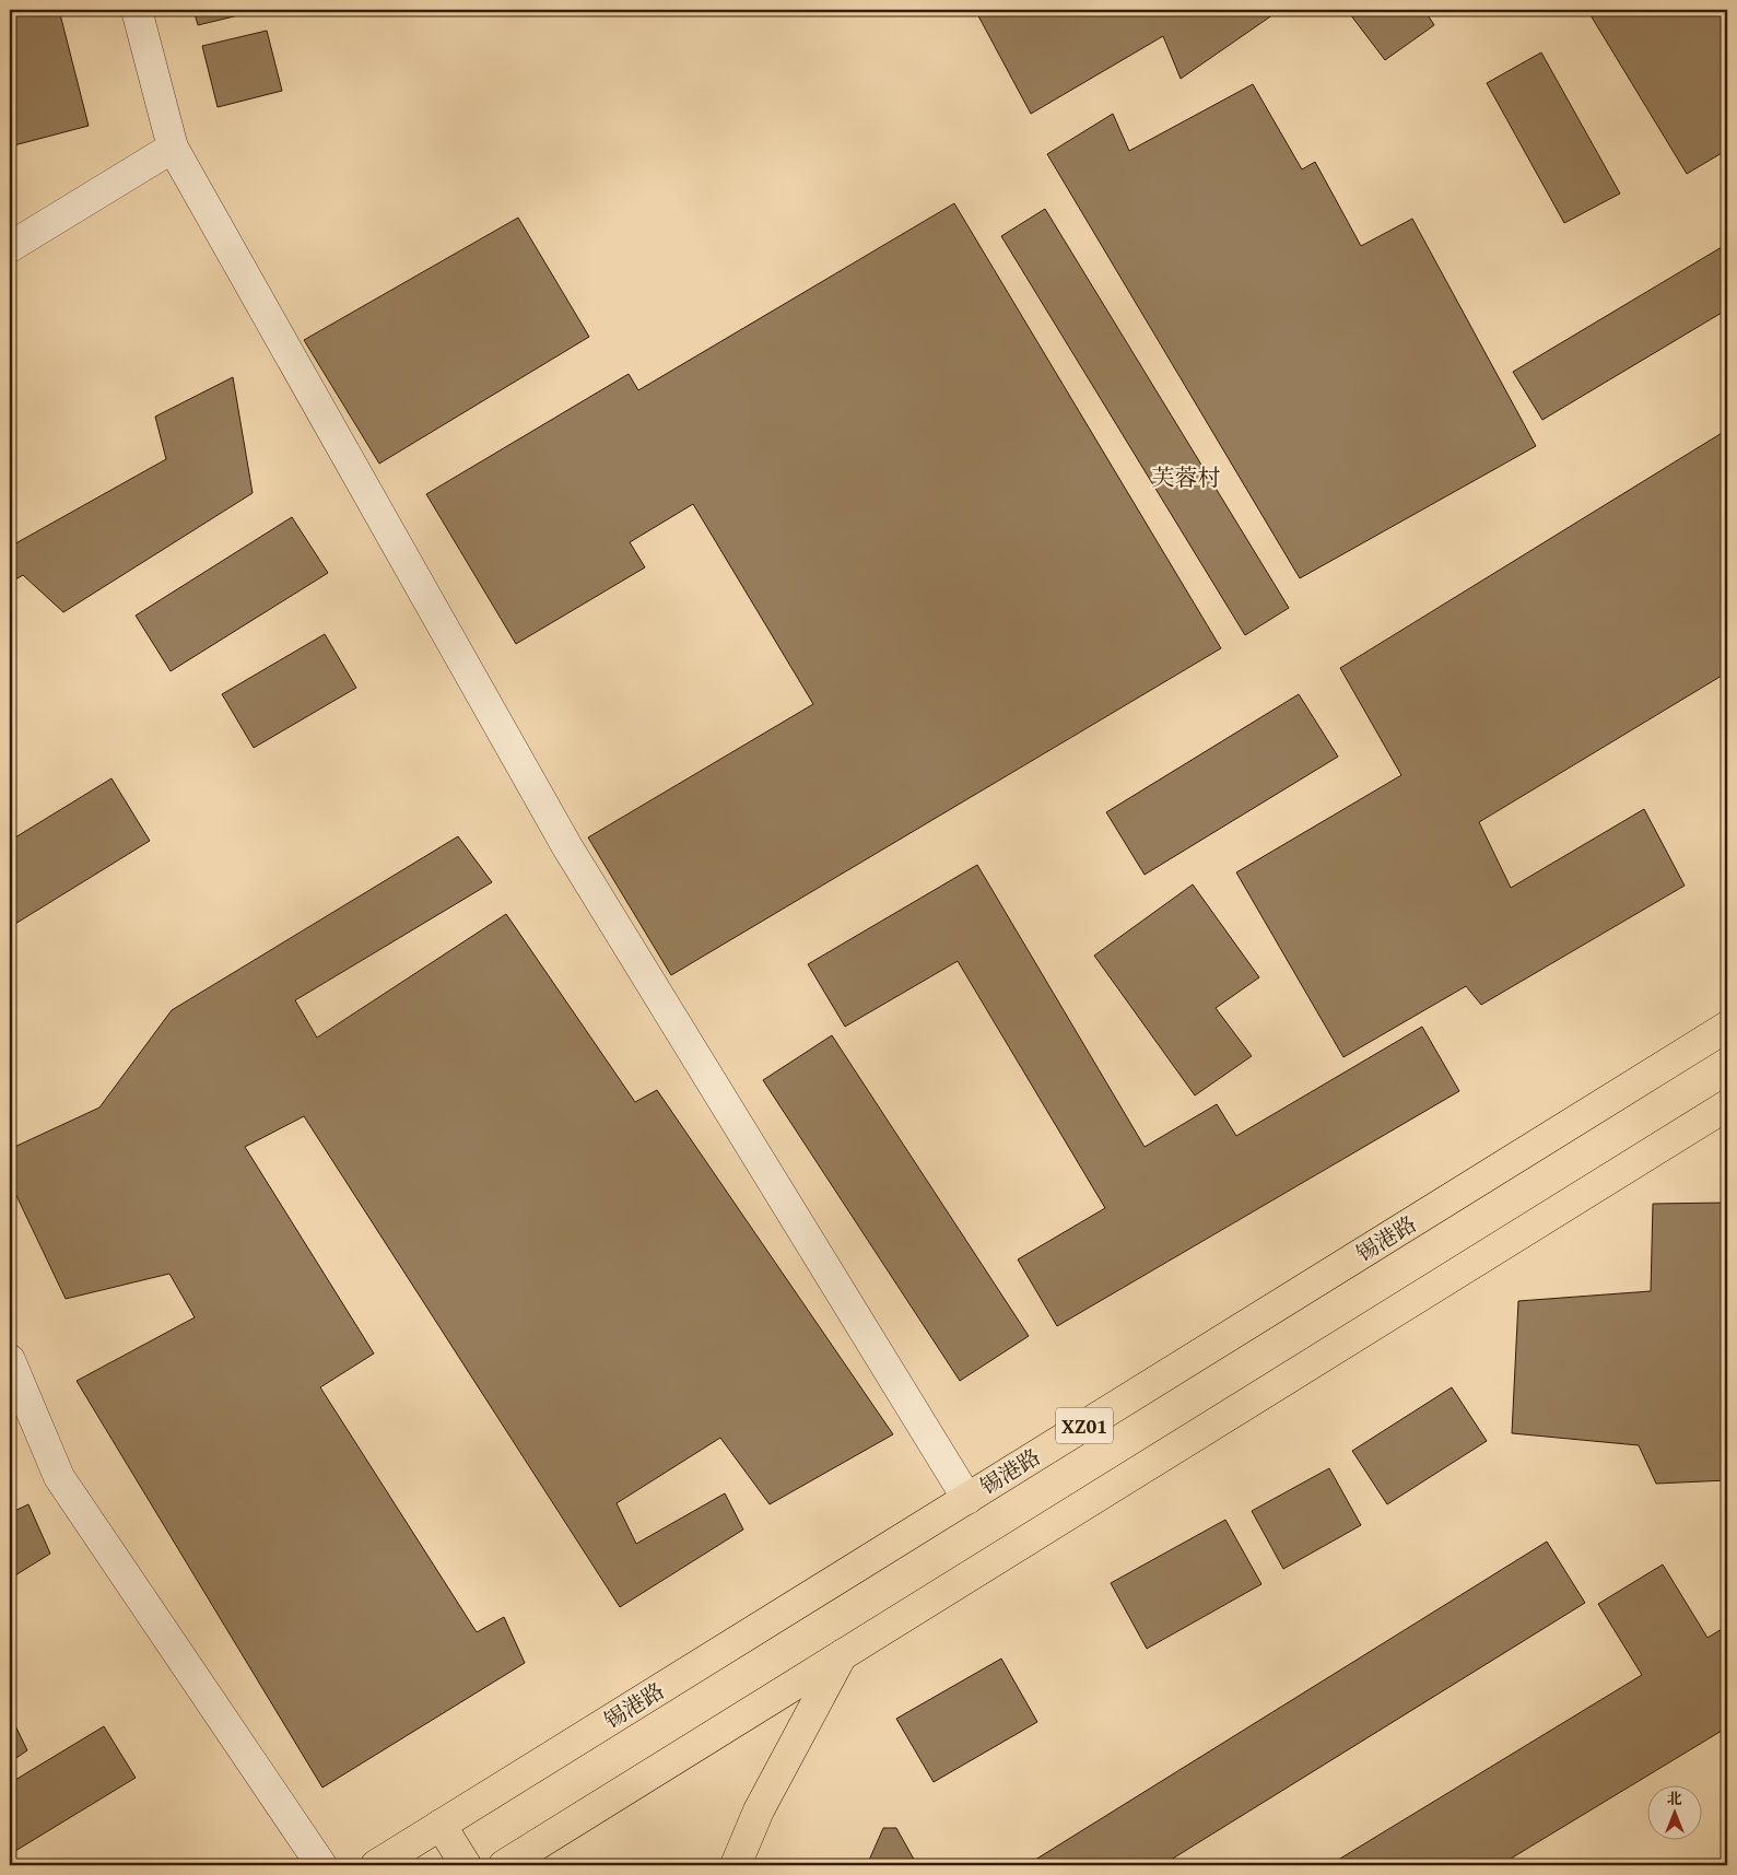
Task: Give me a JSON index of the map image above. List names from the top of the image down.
{
  "streets": {
    "main road": ["锡港路", "XZ01"]
  },
  "districts": ["芙蓉村"],
  "north": "top"
}
